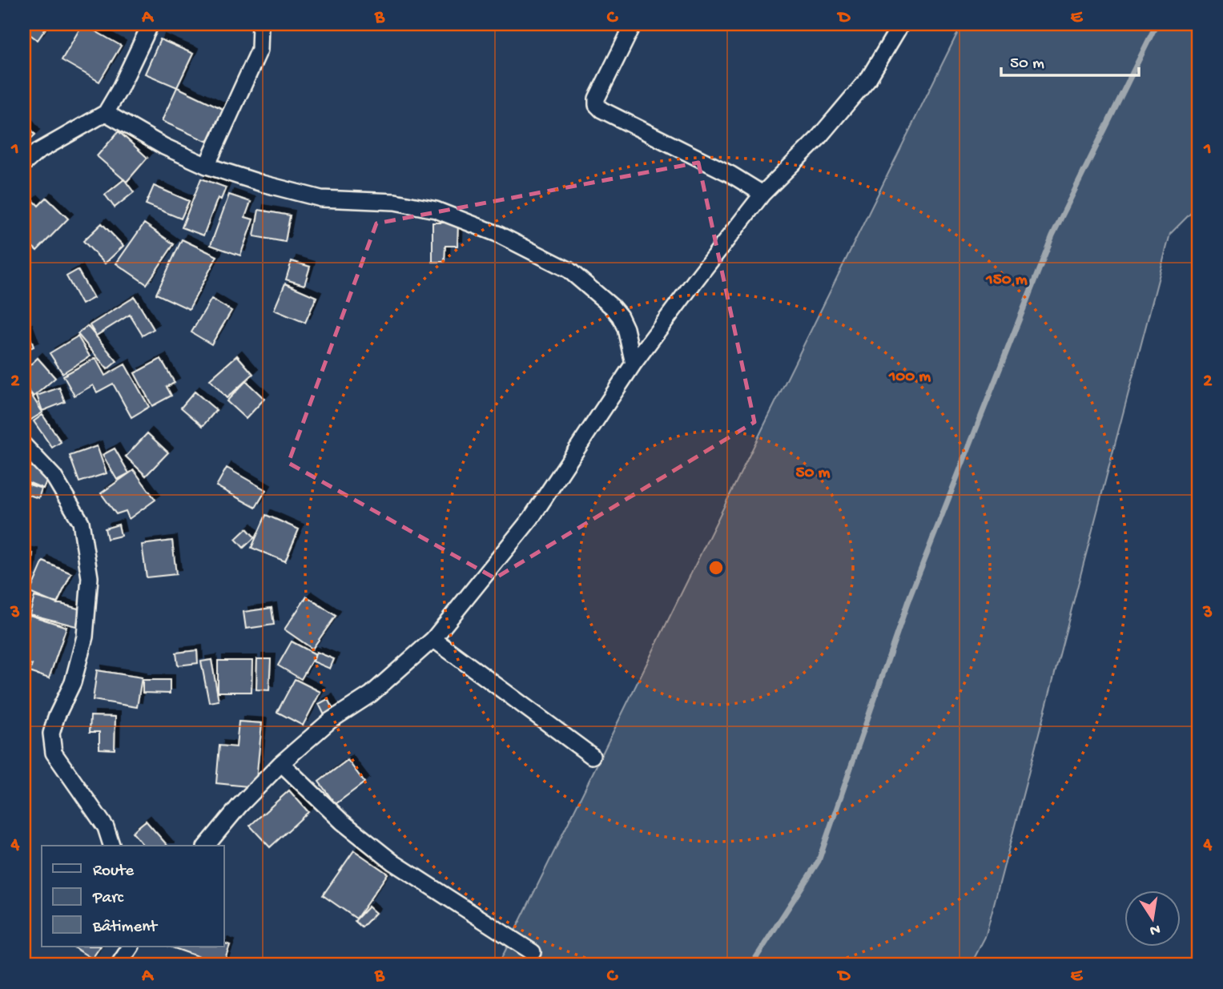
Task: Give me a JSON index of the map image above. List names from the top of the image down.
{
  "legend": ["Route", "Parc", "Bâtiment"],
  "scale_bar": "50 m",
  "north": "bottom",
  "grid": {
    "columns": [
      "A",
      "B",
      "C",
      "D",
      "E"
    ],
    "rows": [
      "1",
      "2",
      "3",
      "4"
    ]
  },
  "rings": ["150 m", "100 m", "50 m"]
}
